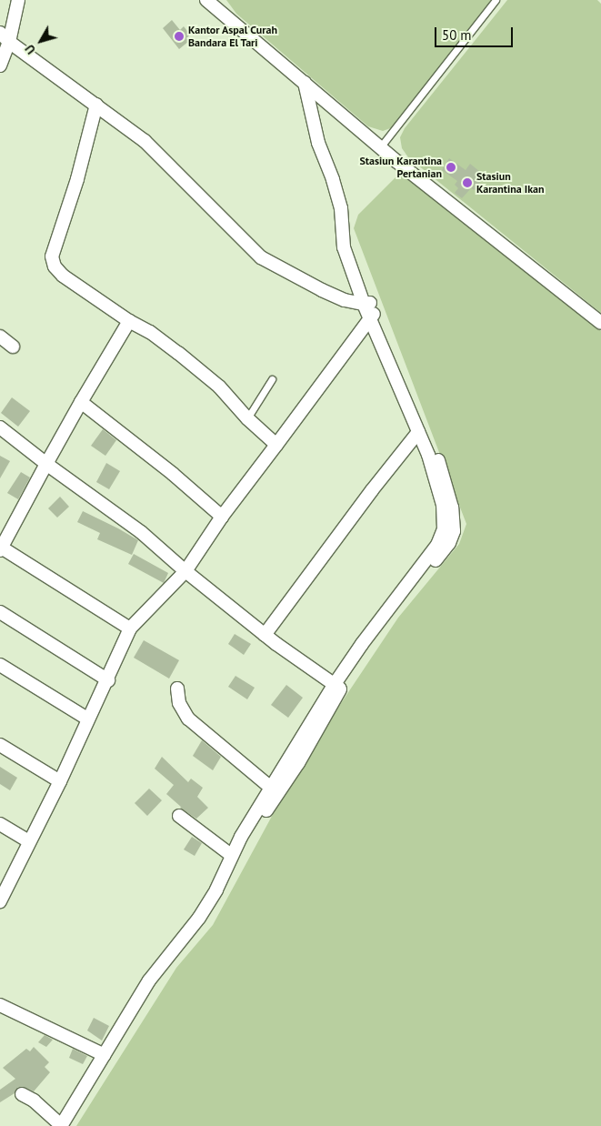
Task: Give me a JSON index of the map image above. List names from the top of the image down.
{
  "places": ["Kantor Aspal Curah Bandara El Tari", "Stasiun Karantina Pertanian", "Stasiun Karantina Ikan"],
  "scale_bar": "50 m",
  "north": "bottom left"
}
